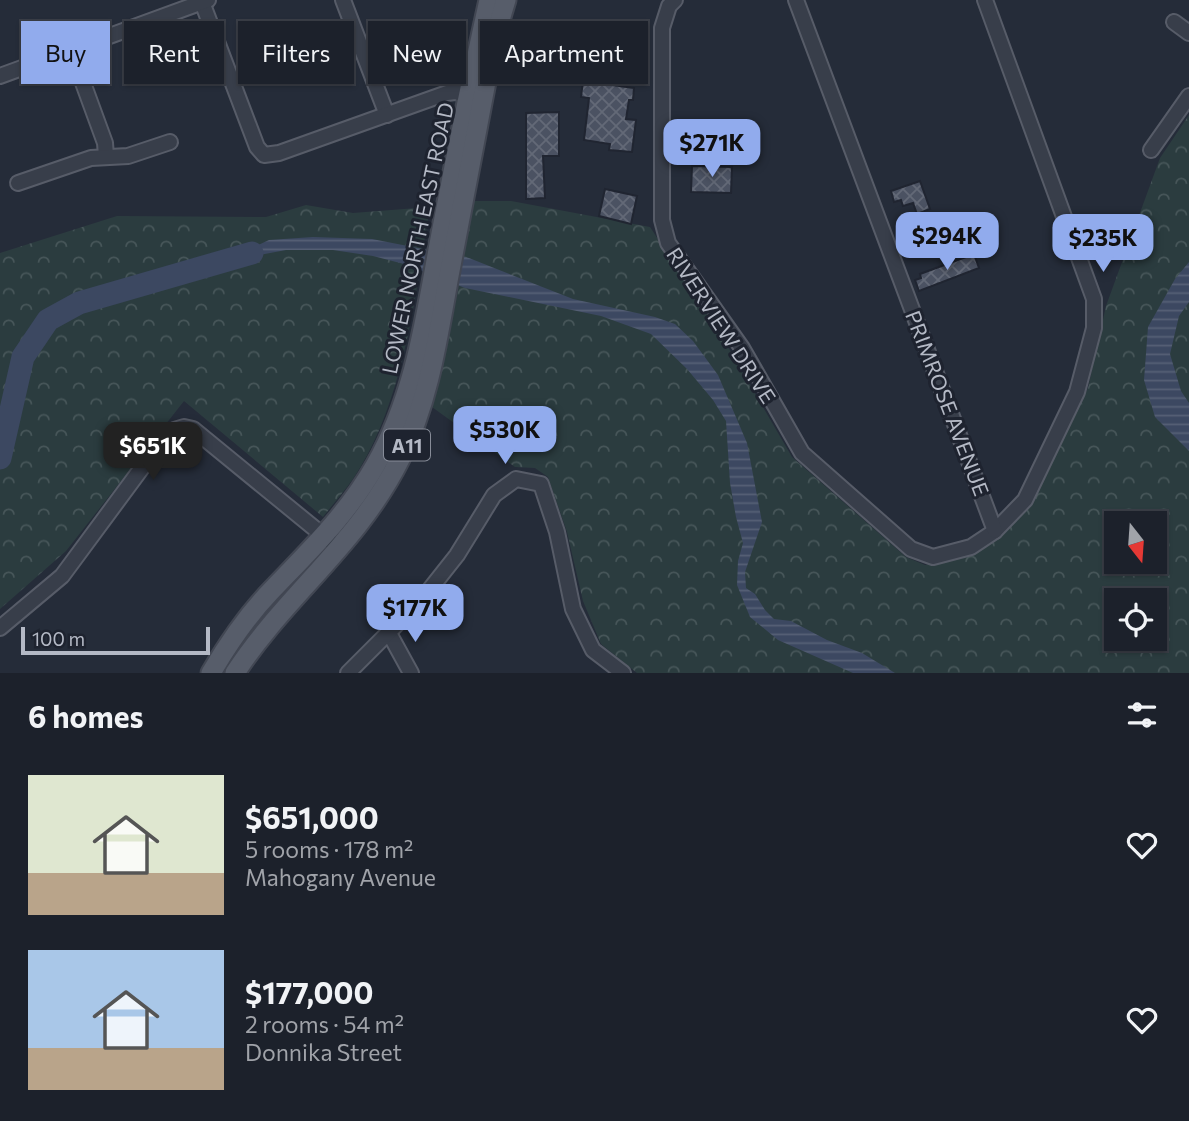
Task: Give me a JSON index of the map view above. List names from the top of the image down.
{
  "streets": {
    "main road": ["LOWER NORTH EAST ROAD", "A11"],
    "street": ["RIVERVIEW DRIVE", "PRIMROSE AVENUE"]
  },
  "crossings": [
    ["RIVERVIEW DRIVE", "PRIMROSE AVENUE"]
  ],
  "scale_bar": "100 m",
  "north": "bottom",
  "page": {
    "chip": [
      "Buy",
      "Rent",
      "Filters",
      "New",
      "Apartment"
    ],
    "price": [
      "$271K",
      "$294K",
      "$235K",
      "$530K",
      "$651K",
      "$177K"
    ],
    "scale": "100 m",
    "heading": "6 homes",
    "list": [
      {
        "name": "$651,000",
        "note": "5 rooms · 178 m² · Mahogany Avenue"
      },
      {
        "name": "$177,000",
        "note": "2 rooms · 54 m² · Donnika Street"
      }
    ]
  }
}
